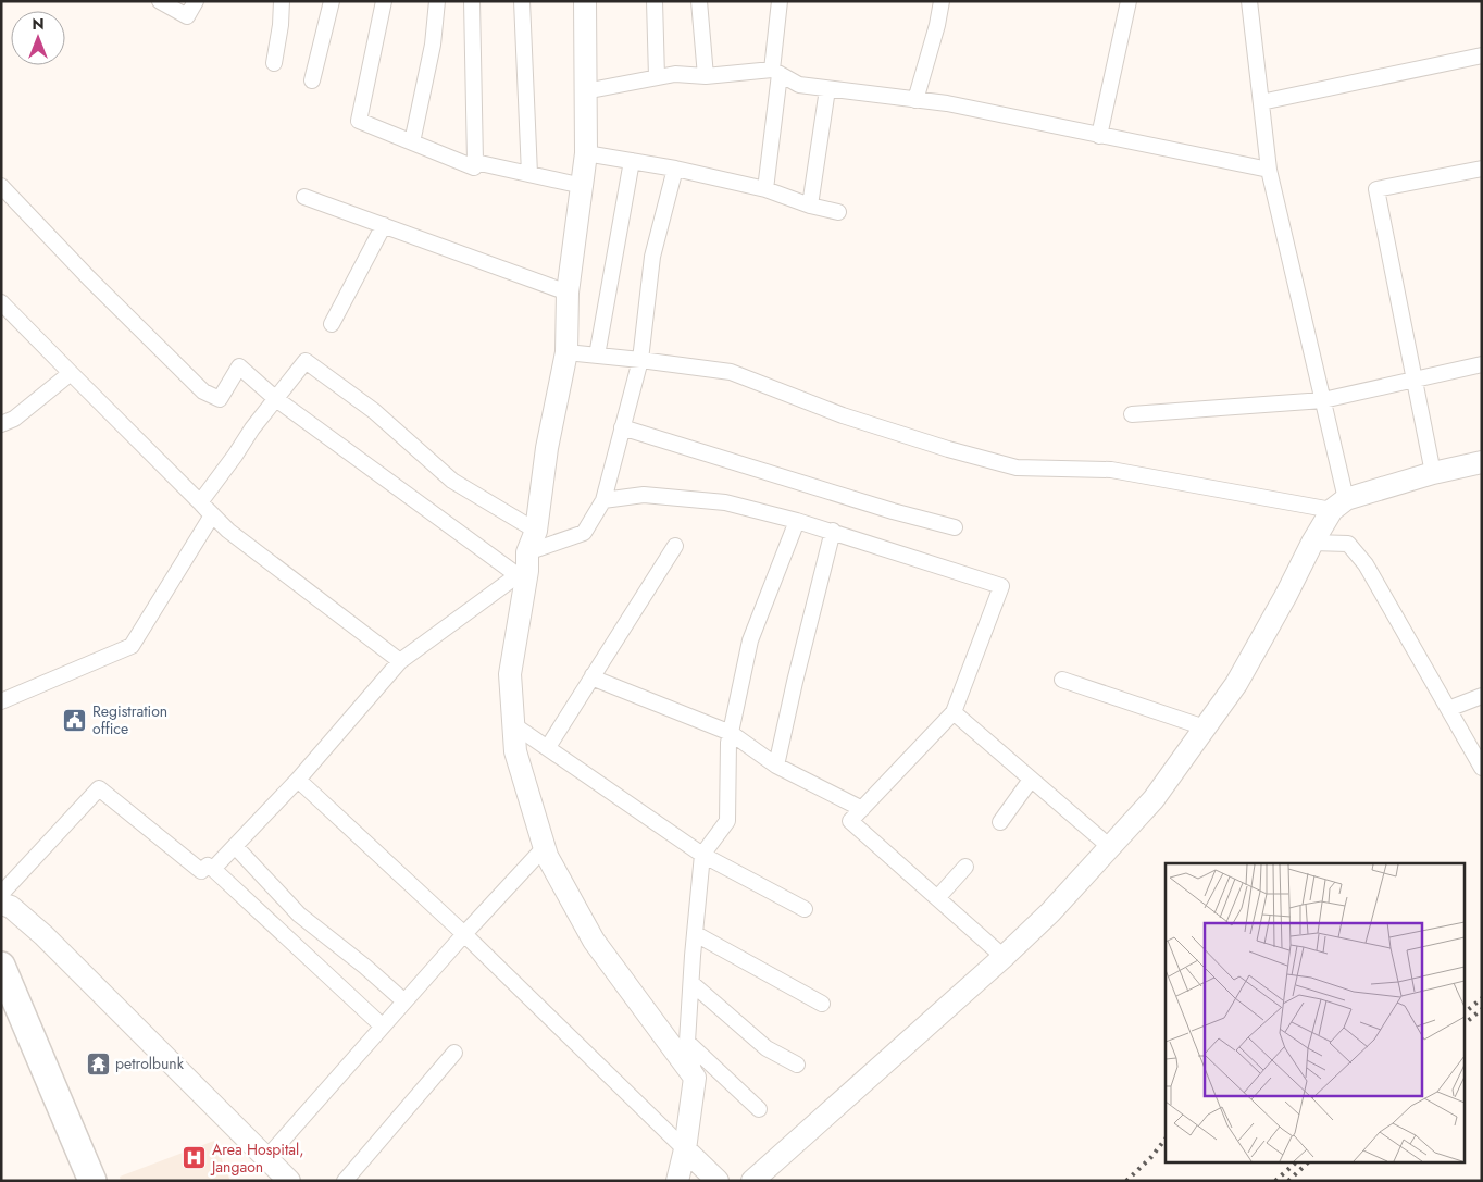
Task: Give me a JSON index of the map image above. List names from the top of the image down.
{
  "places": {
    "public building": ["Registration office"],
    "temple": ["petrolbunk"],
    "hospital": ["Area Hospital, Jangaon"]
  },
  "north": "top"
}
